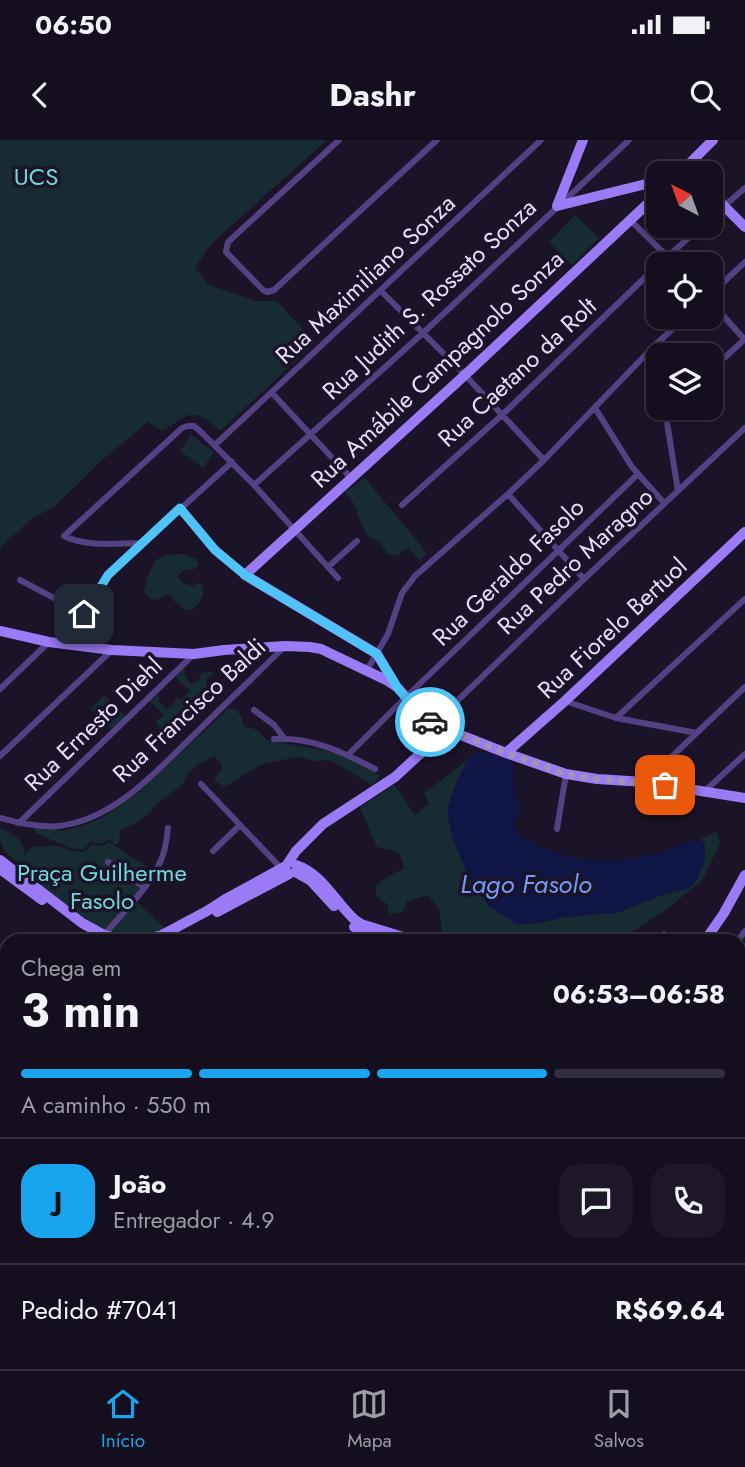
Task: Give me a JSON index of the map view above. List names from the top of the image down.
{
  "streets": {
    "street": [
      "Rua Maximiliano Sonza",
      "Rua Judith S. Rossato Sonza",
      "Rua Amábile Campagnolo Sonza",
      "Rua Caetano da Rolt",
      "Rua Pedro Maragno",
      "Rua Geraldo Fasolo",
      "Rua Fiorelo Bertuol",
      "Rua Francisco Baldi",
      "Rua Ernesto Diehl"
    ]
  },
  "crossings": [
    ["Rua Francisco Baldi", "Rua Ernesto Diehl"]
  ],
  "water": ["Lago Fasolo"],
  "parks": ["UCS", "Praça Guilherme Fasolo"],
  "north": "top left",
  "page": {
    "status": "06:50",
    "header": "Dashr",
    "heading": ["3 min", "Chega em", "06:53–06:58"],
    "panel": [
      "João",
      "Entregador · 4.9",
      "Pedido #7041",
      "R$69.64"
    ],
    "bar": "A caminho · 550 m",
    "round": "J",
    "tabs": ["Início", "Mapa", "Salvos"]
  }
}
